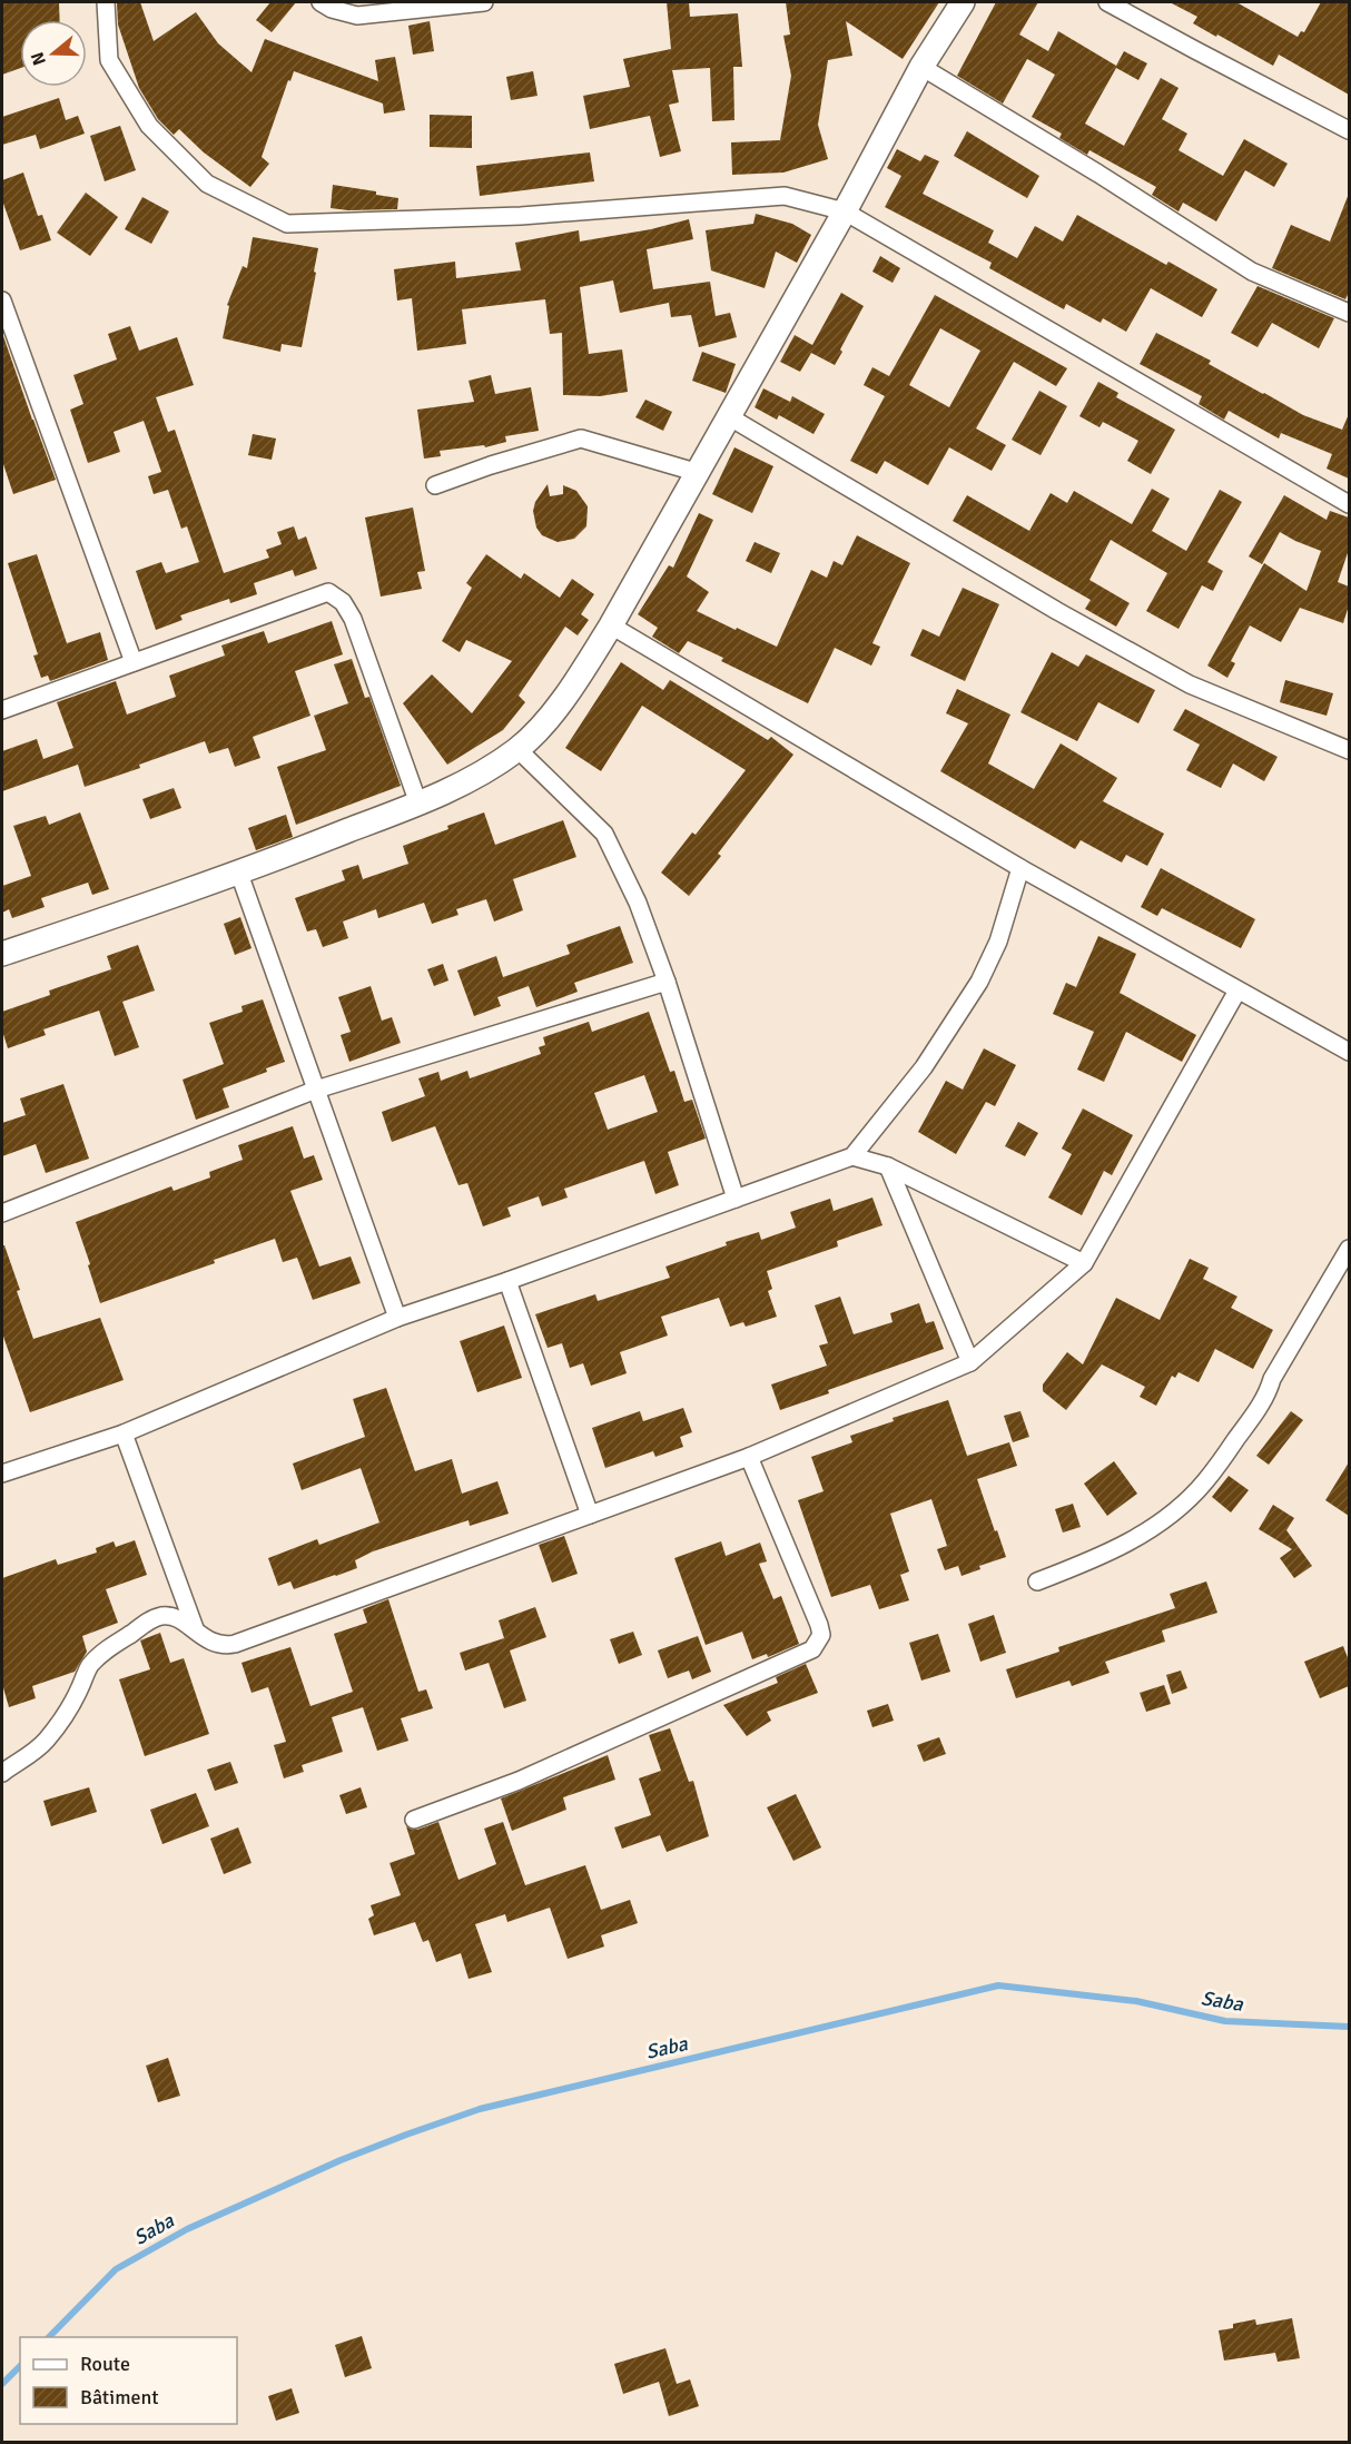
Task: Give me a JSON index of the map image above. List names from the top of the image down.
{
  "water": ["Saba"],
  "legend": ["Route", "Bâtiment"],
  "north": "left"
}
